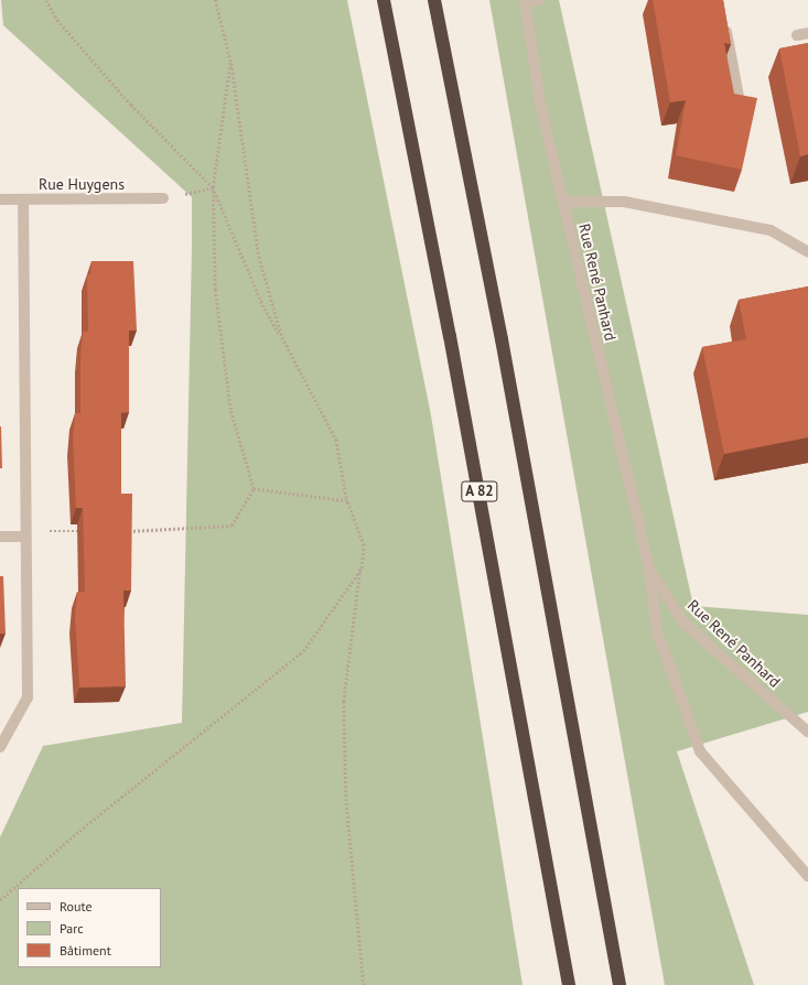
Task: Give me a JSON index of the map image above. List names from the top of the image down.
{
  "streets": {
    "highway": ["A 82"],
    "street": ["Rue Huygens", "Rue René Panhard"]
  },
  "legend": ["Route", "Parc", "Bâtiment"]
}
